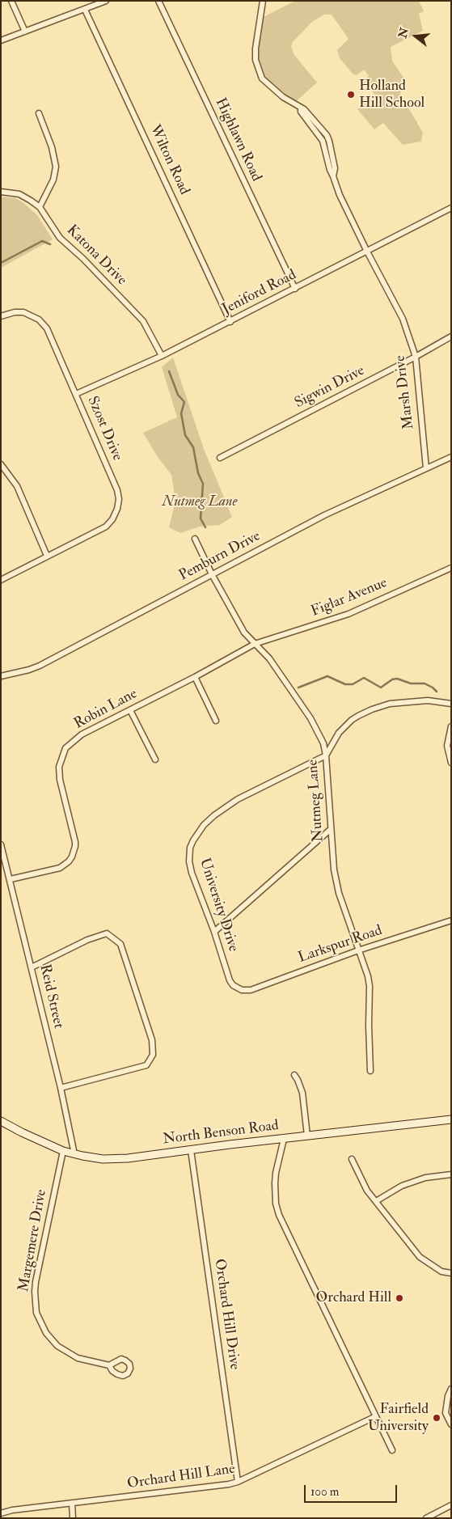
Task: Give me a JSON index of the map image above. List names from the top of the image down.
{
  "streets": {
    "main road": ["North Benson Road"],
    "street": [
      "Highlawn Road",
      "Wilton Road",
      "Katona Drive",
      "Jeniford Road",
      "Sigwin Drive",
      "Marsh Drive",
      "Szost Drive",
      "Pemburn Drive",
      "Figlar Avenue",
      "Robin Lane",
      "Nutmeg Lane",
      "University Drive",
      "Larkspur Road",
      "Reid Street",
      "Margemere Drive",
      "Orchard Hill Drive",
      "Orchard Hill Lane"
    ]
  },
  "crossings": [
    ["Highlawn Road", "Jeniford Road"],
    ["Wilton Road", "Jeniford Road"],
    ["Katona Drive", "Jeniford Road"],
    ["Jeniford Road", "Marsh Drive"],
    ["Jeniford Road", "Szost Drive"],
    ["Sigwin Drive", "Marsh Drive"],
    ["Marsh Drive", "Pemburn Drive"],
    ["Pemburn Drive", "Nutmeg Lane"],
    ["Figlar Avenue", "Robin Lane"],
    ["Figlar Avenue", "Nutmeg Lane"],
    ["Robin Lane", "Nutmeg Lane"],
    ["Robin Lane", "Reid Street"],
    ["Nutmeg Lane", "University Drive"],
    ["Nutmeg Lane", "Larkspur Road"],
    ["University Drive", "Larkspur Road"],
    ["Reid Street", "North Benson Road"],
    ["North Benson Road", "Margemere Drive"],
    ["North Benson Road", "Orchard Hill Drive"],
    ["Orchard Hill Drive", "Orchard Hill Lane"]
  ],
  "parks": ["Nutmeg Lane"],
  "places": ["Holland Hill School", "Orchard Hill", "Fairfield University"],
  "scale_bar": "100 m",
  "north": "left"
}
